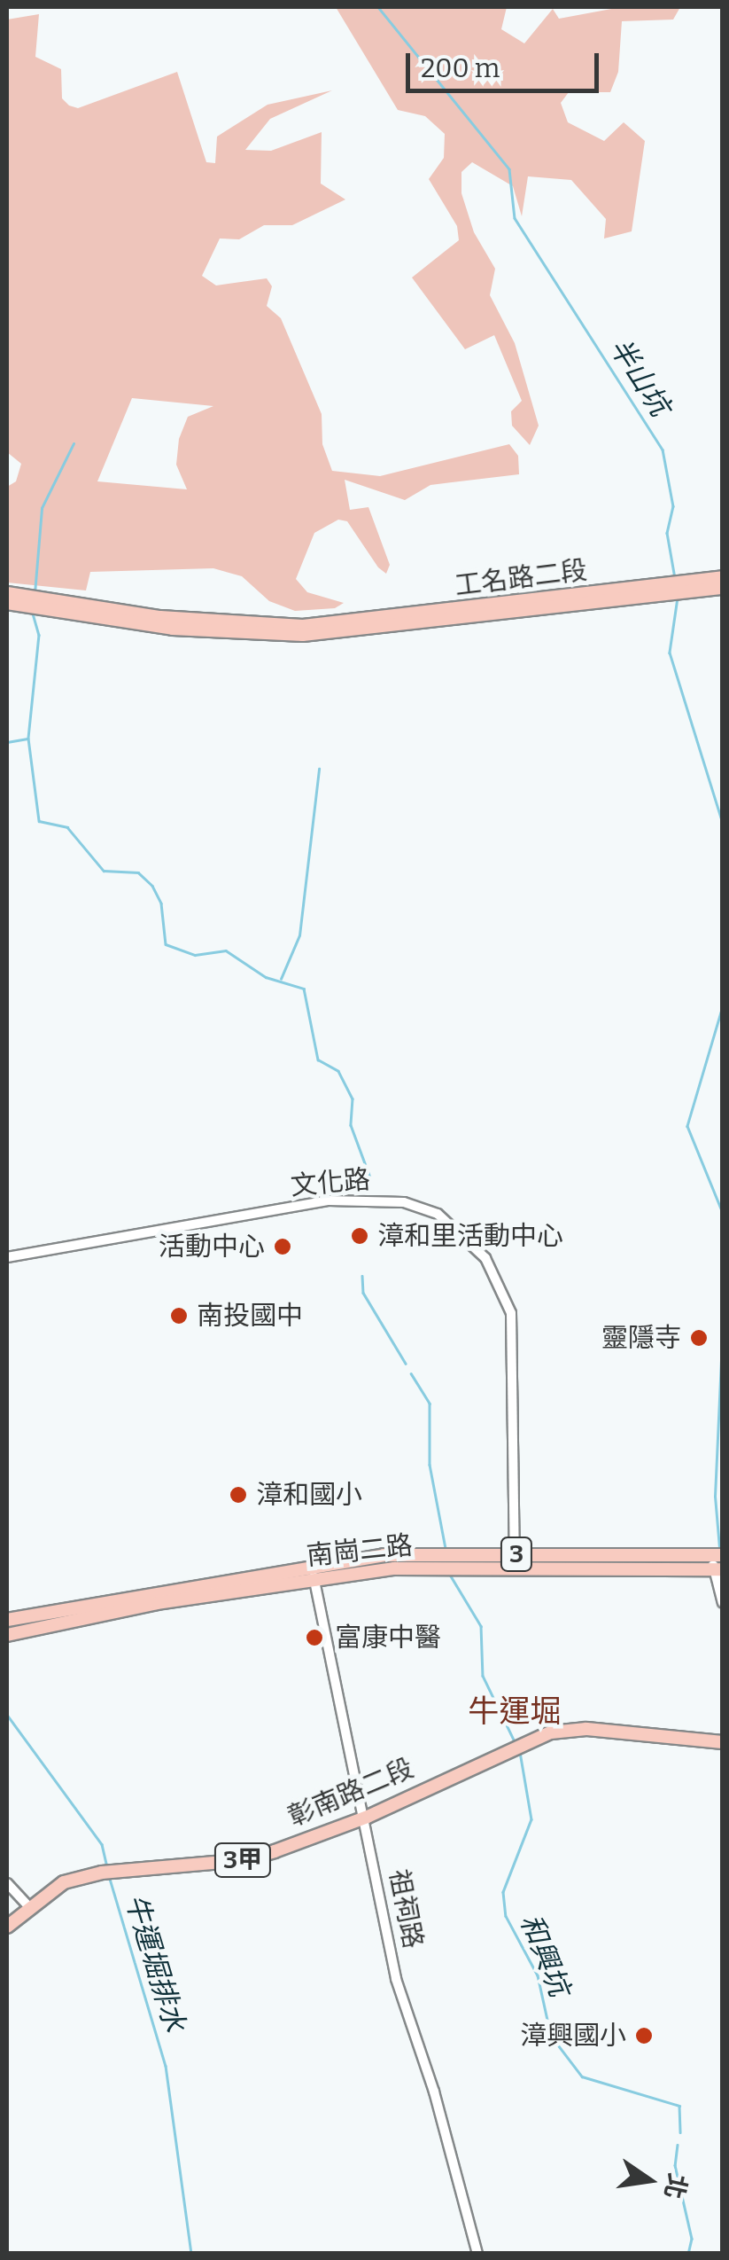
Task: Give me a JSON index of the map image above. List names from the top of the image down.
{
  "streets": {
    "main road": [
      "工名路二段",
      "南崗二路",
      "3",
      "彰南路二段",
      "3甲"
    ],
    "street": ["文化路", "祖祠路"]
  },
  "crossings": [
    ["文化路", "南崗二路"],
    ["南崗二路", "祖祠路"],
    ["彰南路二段", "祖祠路"]
  ],
  "districts": ["牛運堀"],
  "water": ["半山坑", "和興坑", "牛運堀排水"],
  "places": [
    "漳和里活動中心",
    "活動中心",
    "南投國中",
    "靈隱寺",
    "漳和國小",
    "富康中醫",
    "漳興國小"
  ],
  "scale_bar": "200 m",
  "north": "right"
}
